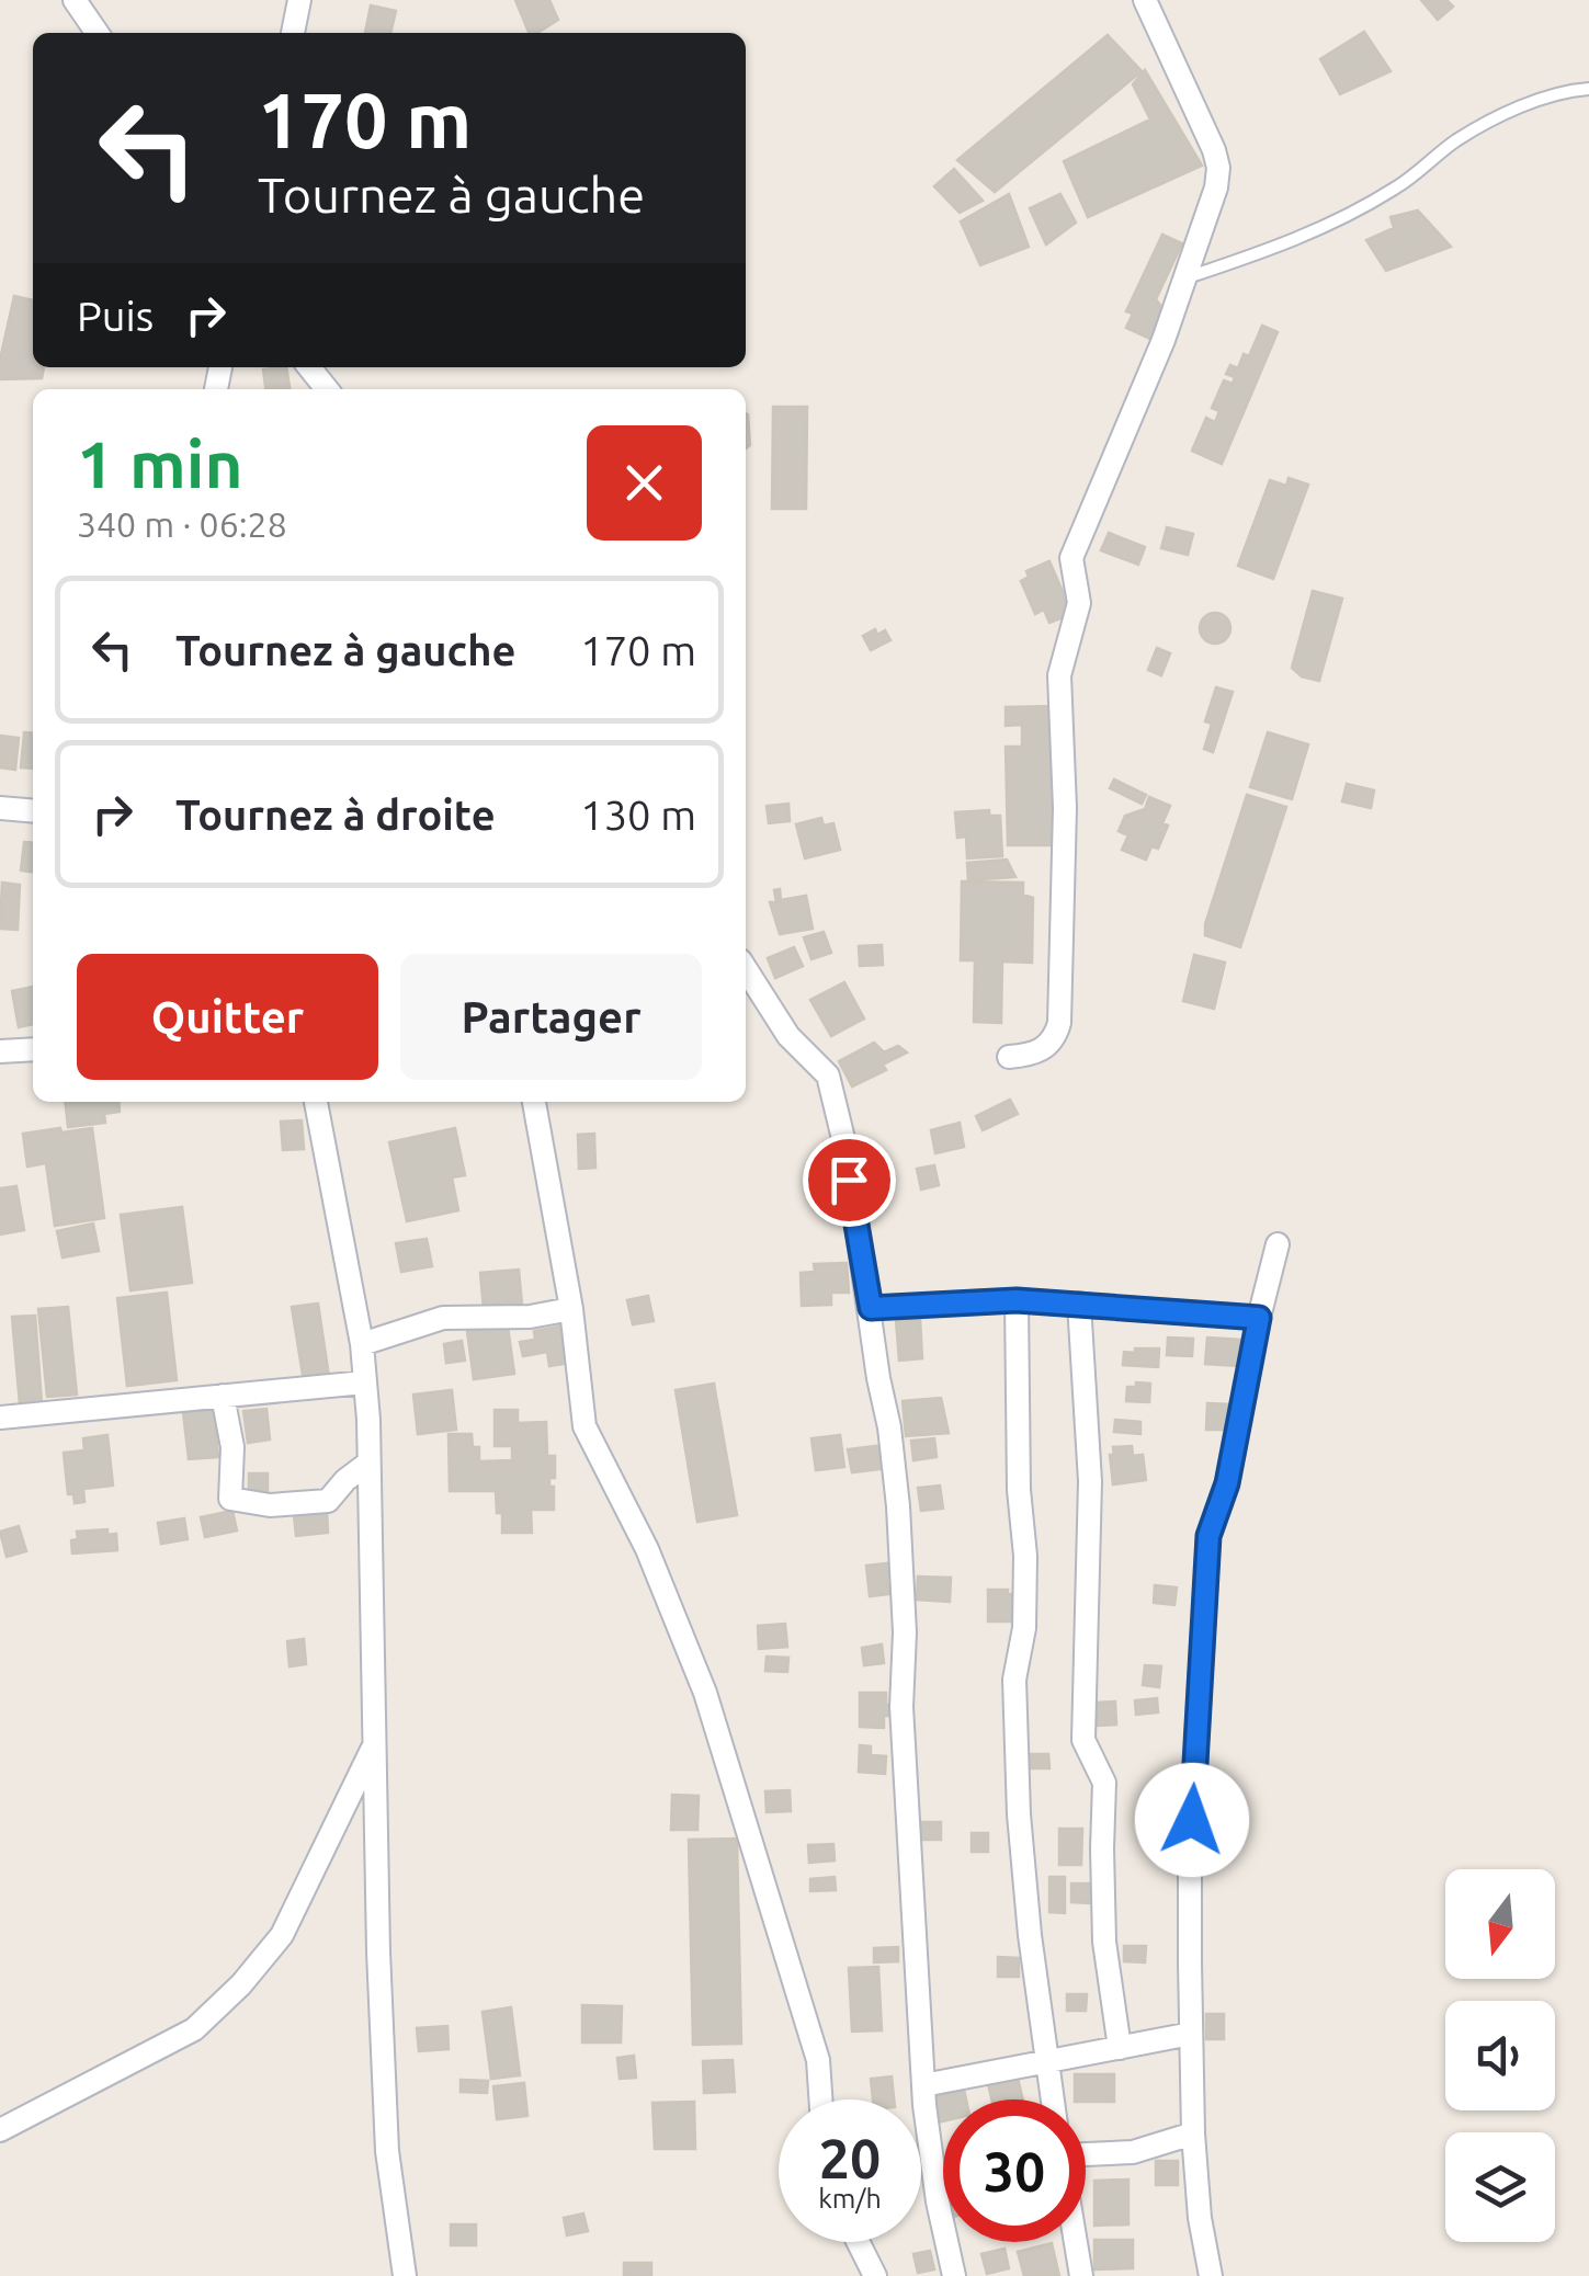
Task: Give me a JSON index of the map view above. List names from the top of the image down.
{
  "north": "bottom",
  "page": {
    "turn": ["170 m", "Tournez à gauche"],
    "then": "Puis",
    "heading": ["1 min", "340 m · 06:28"],
    "list": [
      {
        "name": "Tournez à gauche",
        "value": "170 m"
      },
      {
        "name": "Tournez à droite",
        "value": "130 m"
      }
    ],
    "buttons": ["Quitter", "Partager"],
    "speed": "20 km/h",
    "limit": "30"
  }
}
